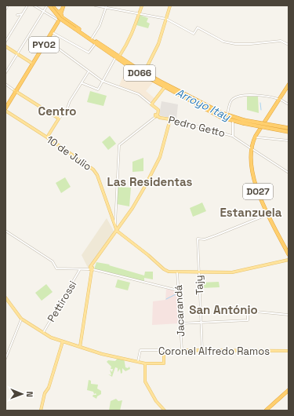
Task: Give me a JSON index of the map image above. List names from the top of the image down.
{
  "streets": {
    "highway": ["PY02", "D066", "D027"],
    "main road": ["Pedro Getto", "10 de Julio", "Coronel Alfredo Ramos"],
    "street": ["Tajy", "Pettirossi", "Jacarandá"]
  },
  "crossings": [
    ["PY02", "D066"],
    ["PY02", "Pedro Getto"],
    ["Pedro Getto", "D027"],
    ["D027", "Tajy"],
    ["Tajy", "Coronel Alfredo Ramos"],
    ["Jacarandá", "Coronel Alfredo Ramos"]
  ],
  "districts": [
    "Centro",
    "Las Residentas",
    "Estanzuela",
    "San António"
  ],
  "water": ["Arroyo Itay"],
  "north": "right"
}
